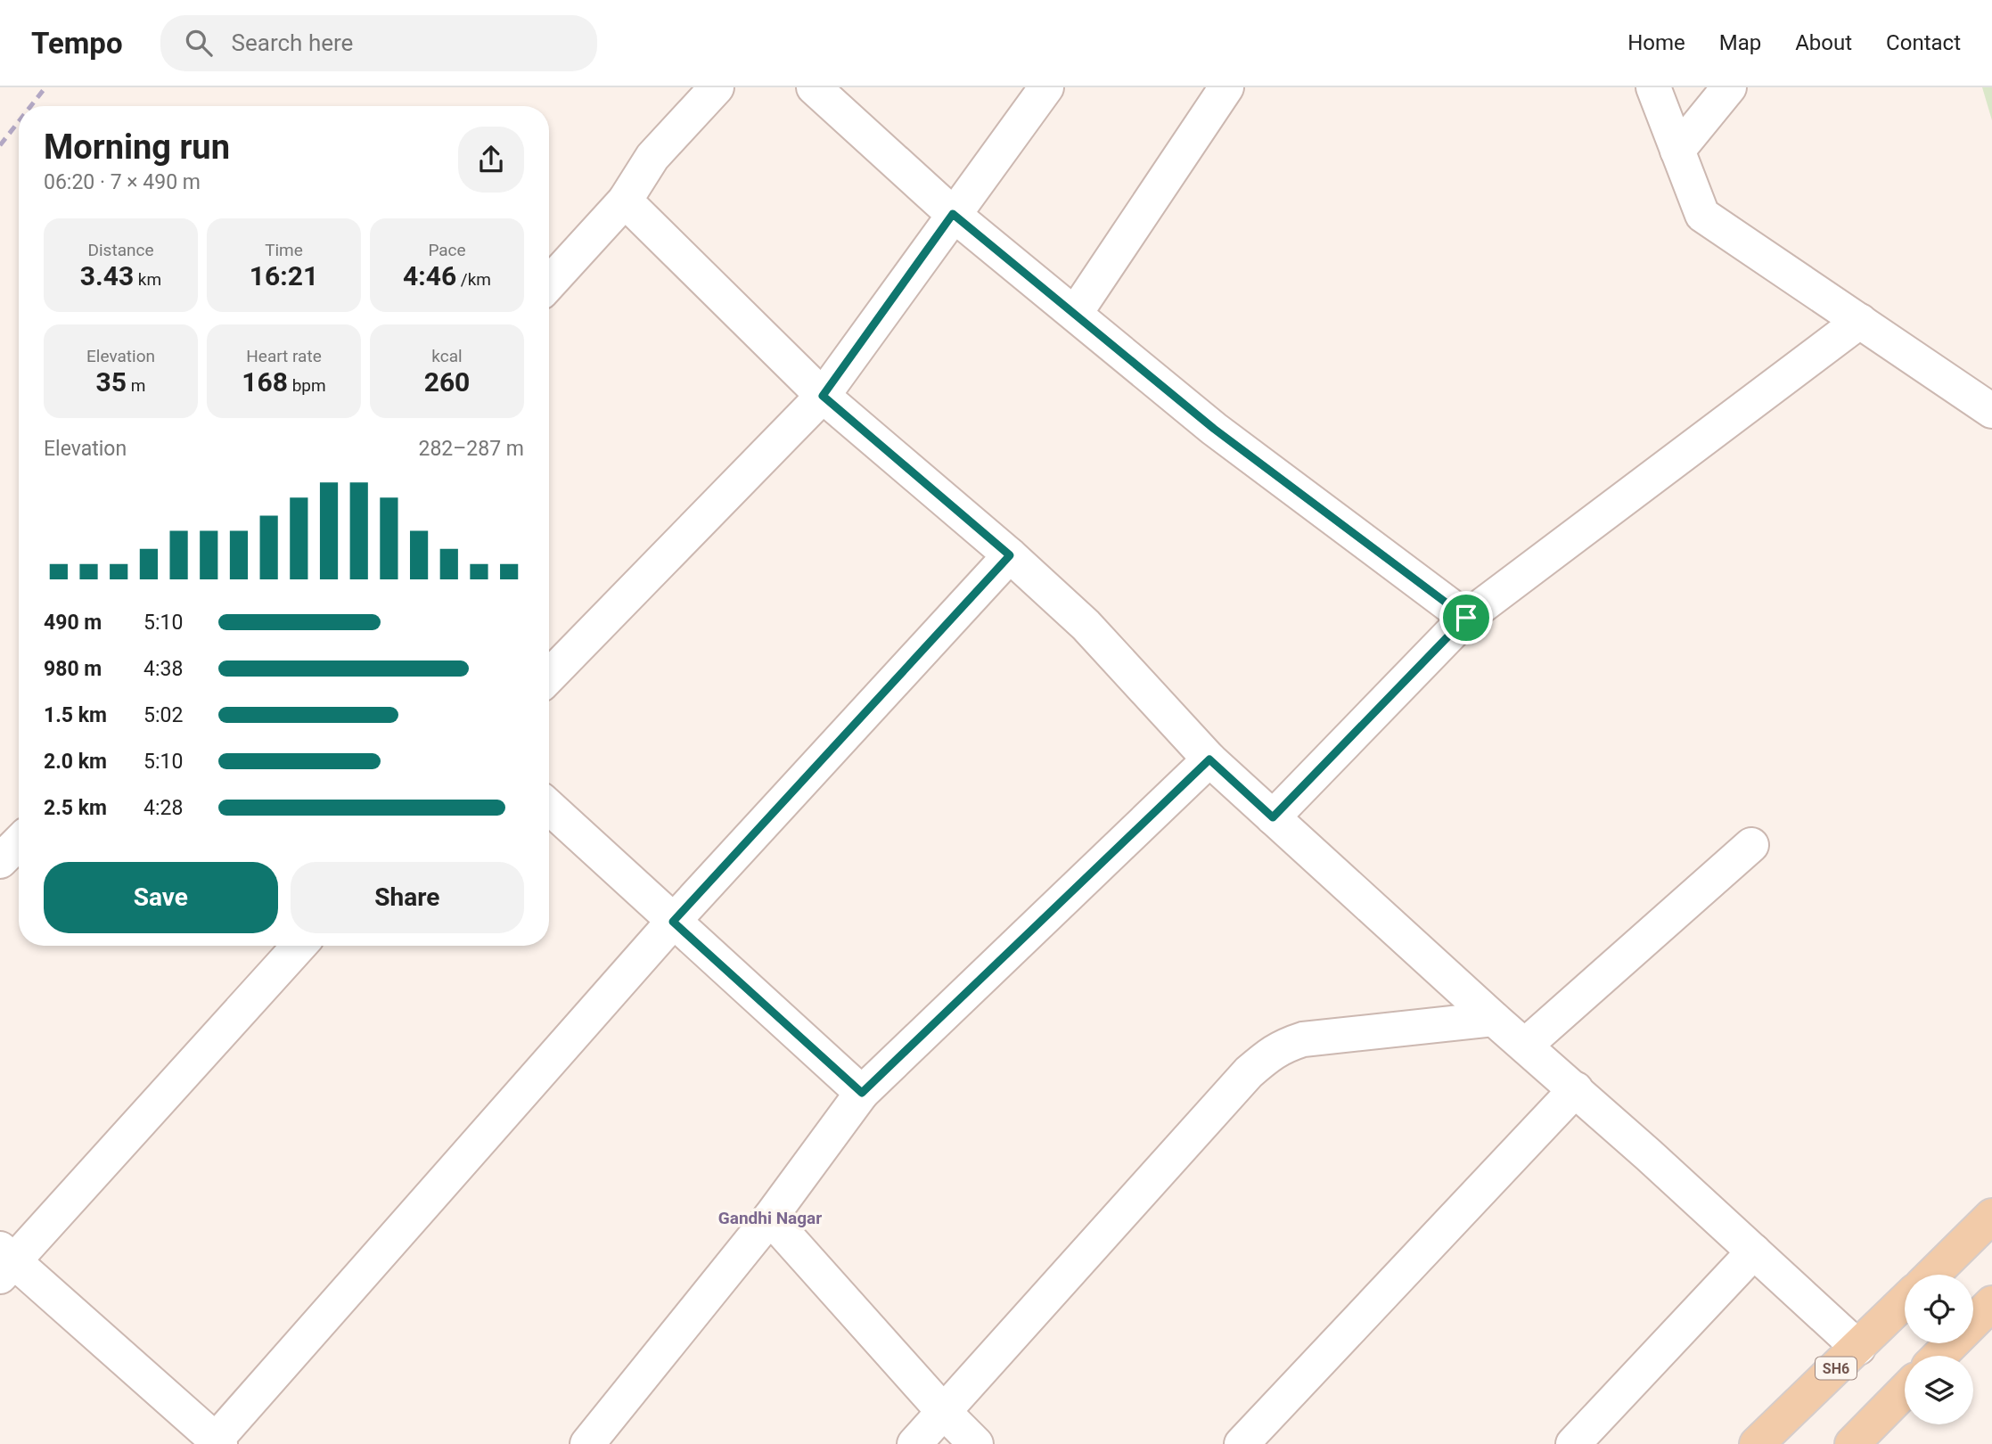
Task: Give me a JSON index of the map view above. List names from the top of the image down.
{
  "streets": {
    "main road": ["SH6"]
  },
  "districts": ["Gandhi Nagar"],
  "page": {
    "header": "Tempo",
    "search": "Search here",
    "nav": [
      "Home",
      "Map",
      "About",
      "Contact"
    ],
    "heading": ["Morning run", "06:20 · 7 × 490 m"],
    "stats": [
      ["Distance", "3.43 km"],
      ["Time", "16:21"],
      ["Pace", "4:46 /km"],
      ["Elevation", "35 m"],
      ["Heart rate", "168 bpm"],
      ["kcal", "260"]
    ],
    "chart": ["Elevation", "282–287 m"],
    "list": [
      {
        "name": "490 m",
        "note": "5:10"
      },
      {
        "name": "980 m",
        "note": "4:38"
      },
      {
        "name": "1.5 km",
        "note": "5:02"
      },
      {
        "name": "2.0 km",
        "note": "5:10"
      },
      {
        "name": "2.5 km",
        "note": "4:28"
      }
    ],
    "buttons": ["Save", "Share"]
  }
}
